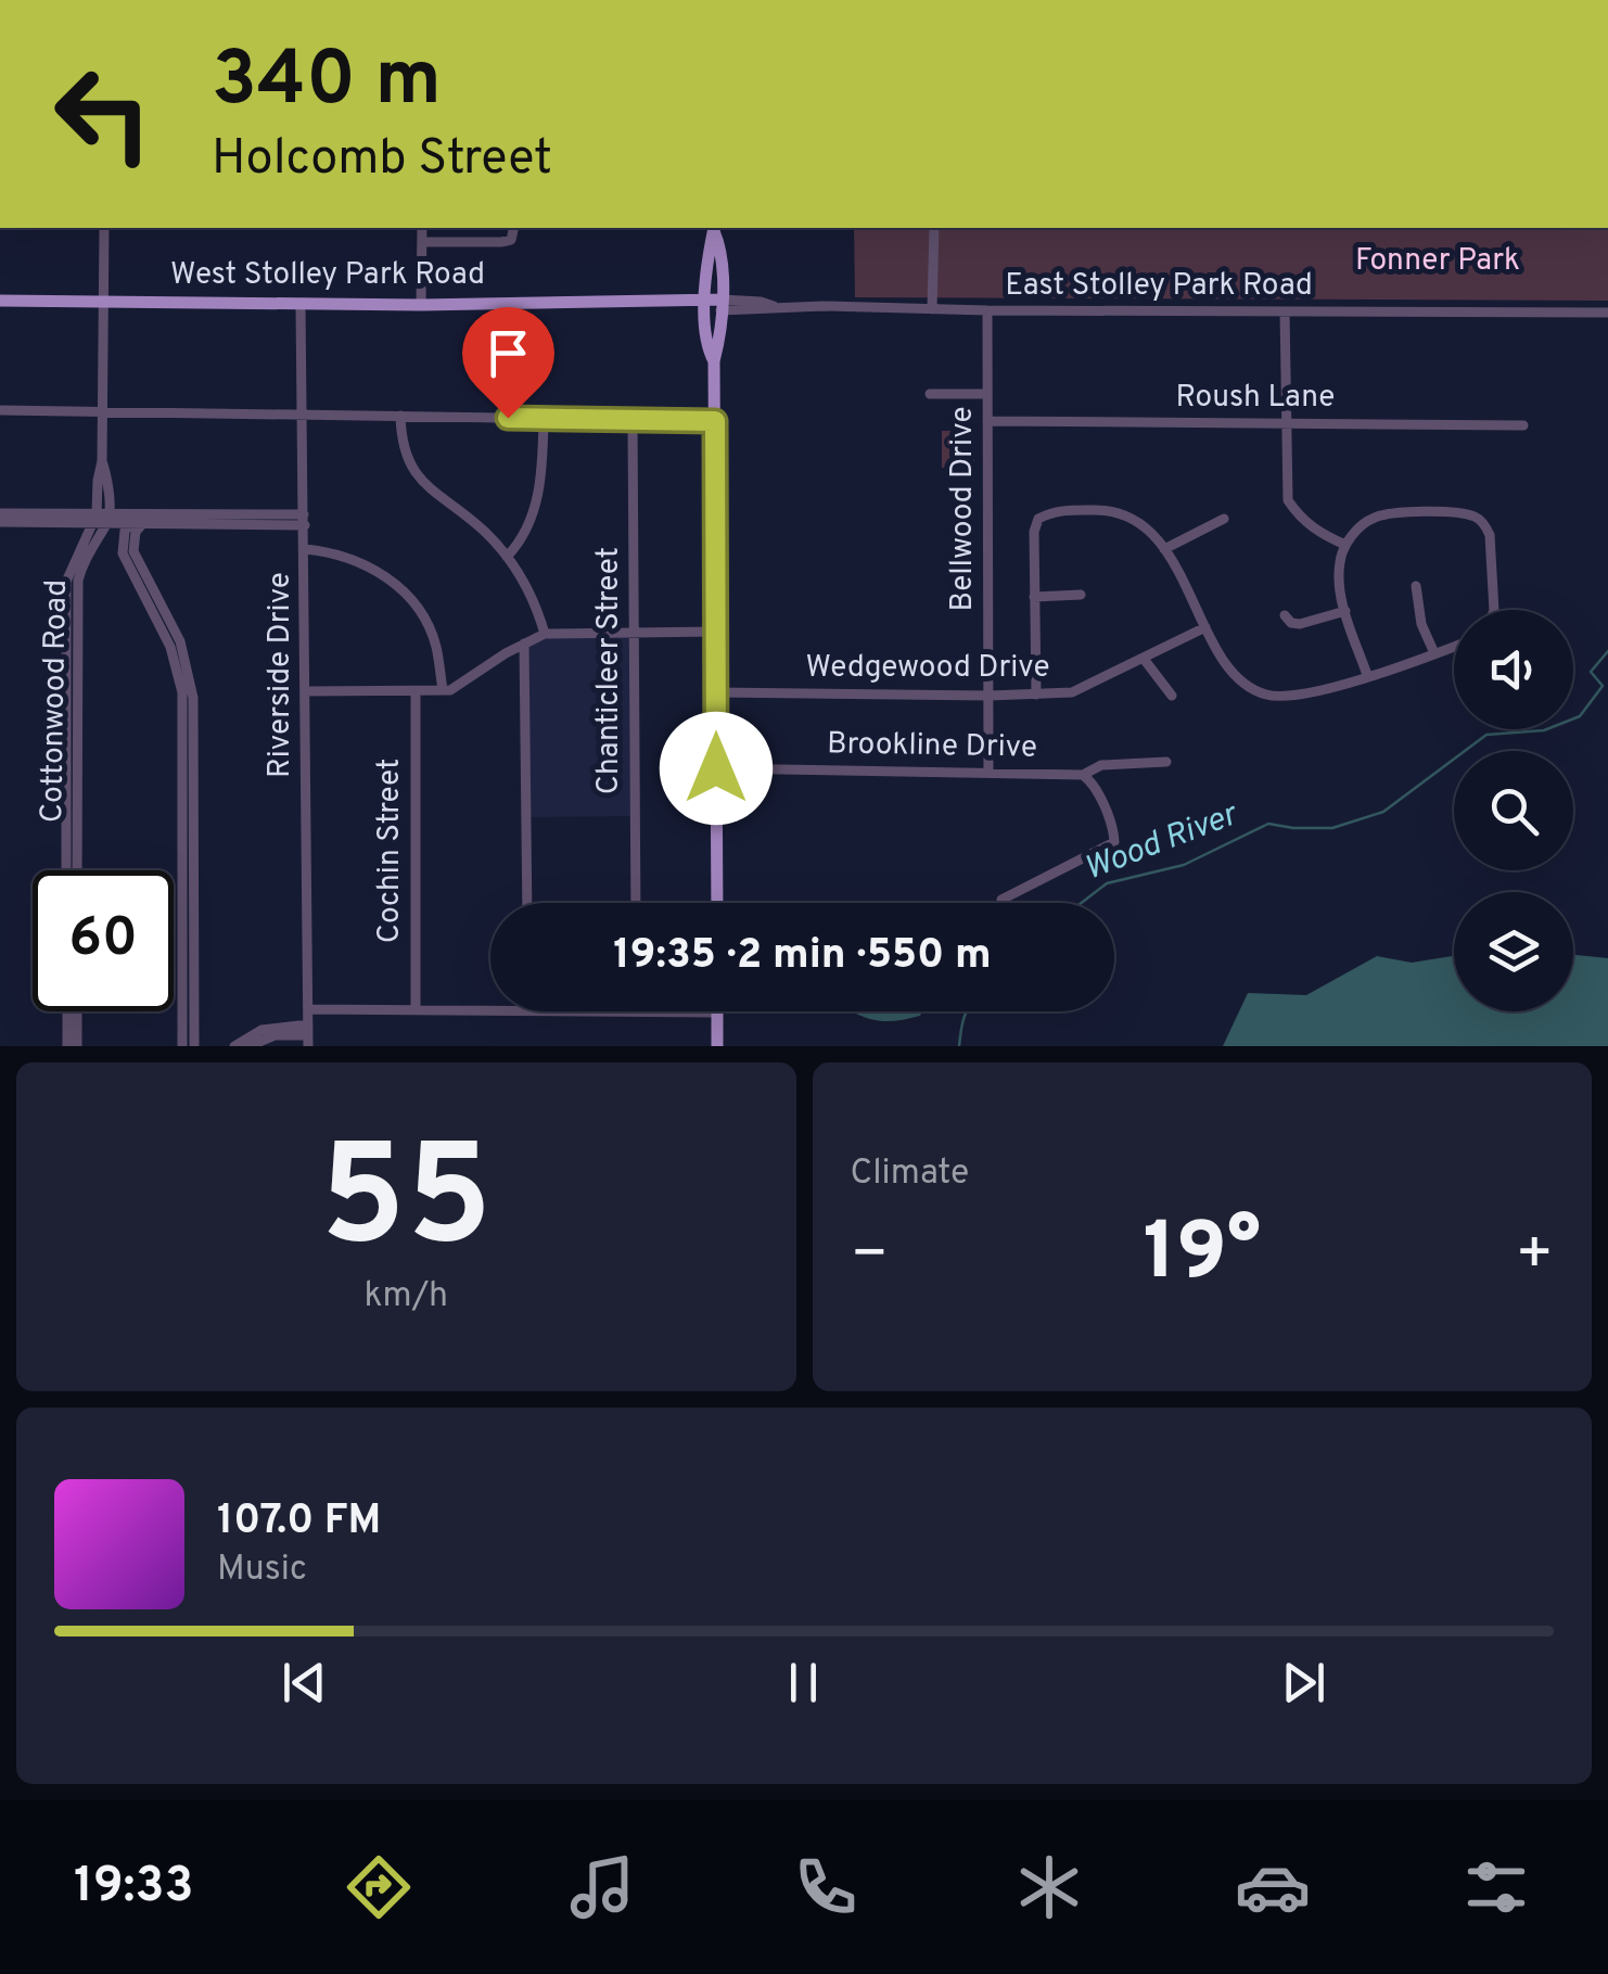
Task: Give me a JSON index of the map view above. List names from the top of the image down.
{
  "streets": {
    "main road": ["West Stolley Park Road"],
    "street": [
      "East Stolley Park Road",
      "Roush Lane",
      "Bellwood Drive",
      "Wedgewood Drive",
      "Chanticleer Street",
      "Riverside Drive",
      "Cottonwood Road",
      "Brookline Drive",
      "Cochin Street"
    ]
  },
  "crossings": [
    ["West Stolley Park Road", "East Stolley Park Road"],
    ["West Stolley Park Road", "Riverside Drive"],
    ["East Stolley Park Road", "Bellwood Drive"],
    ["Roush Lane", "Bellwood Drive"],
    ["Bellwood Drive", "Wedgewood Drive"],
    ["Bellwood Drive", "Brookline Drive"]
  ],
  "water": ["Wood River"],
  "parks": ["Fonner Park"],
  "page": {
    "turn": ["340 m", "Holcomb Street"],
    "limit": "60",
    "trip": "19:35 · 2 min · 550 m",
    "tile": [
      ["55", "km/h"],
      "Climate"
    ],
    "heat": ["−", "19°", "+"],
    "song": ["107.0 FM", "Music"],
    "tabs": "19:33"
  }
}
